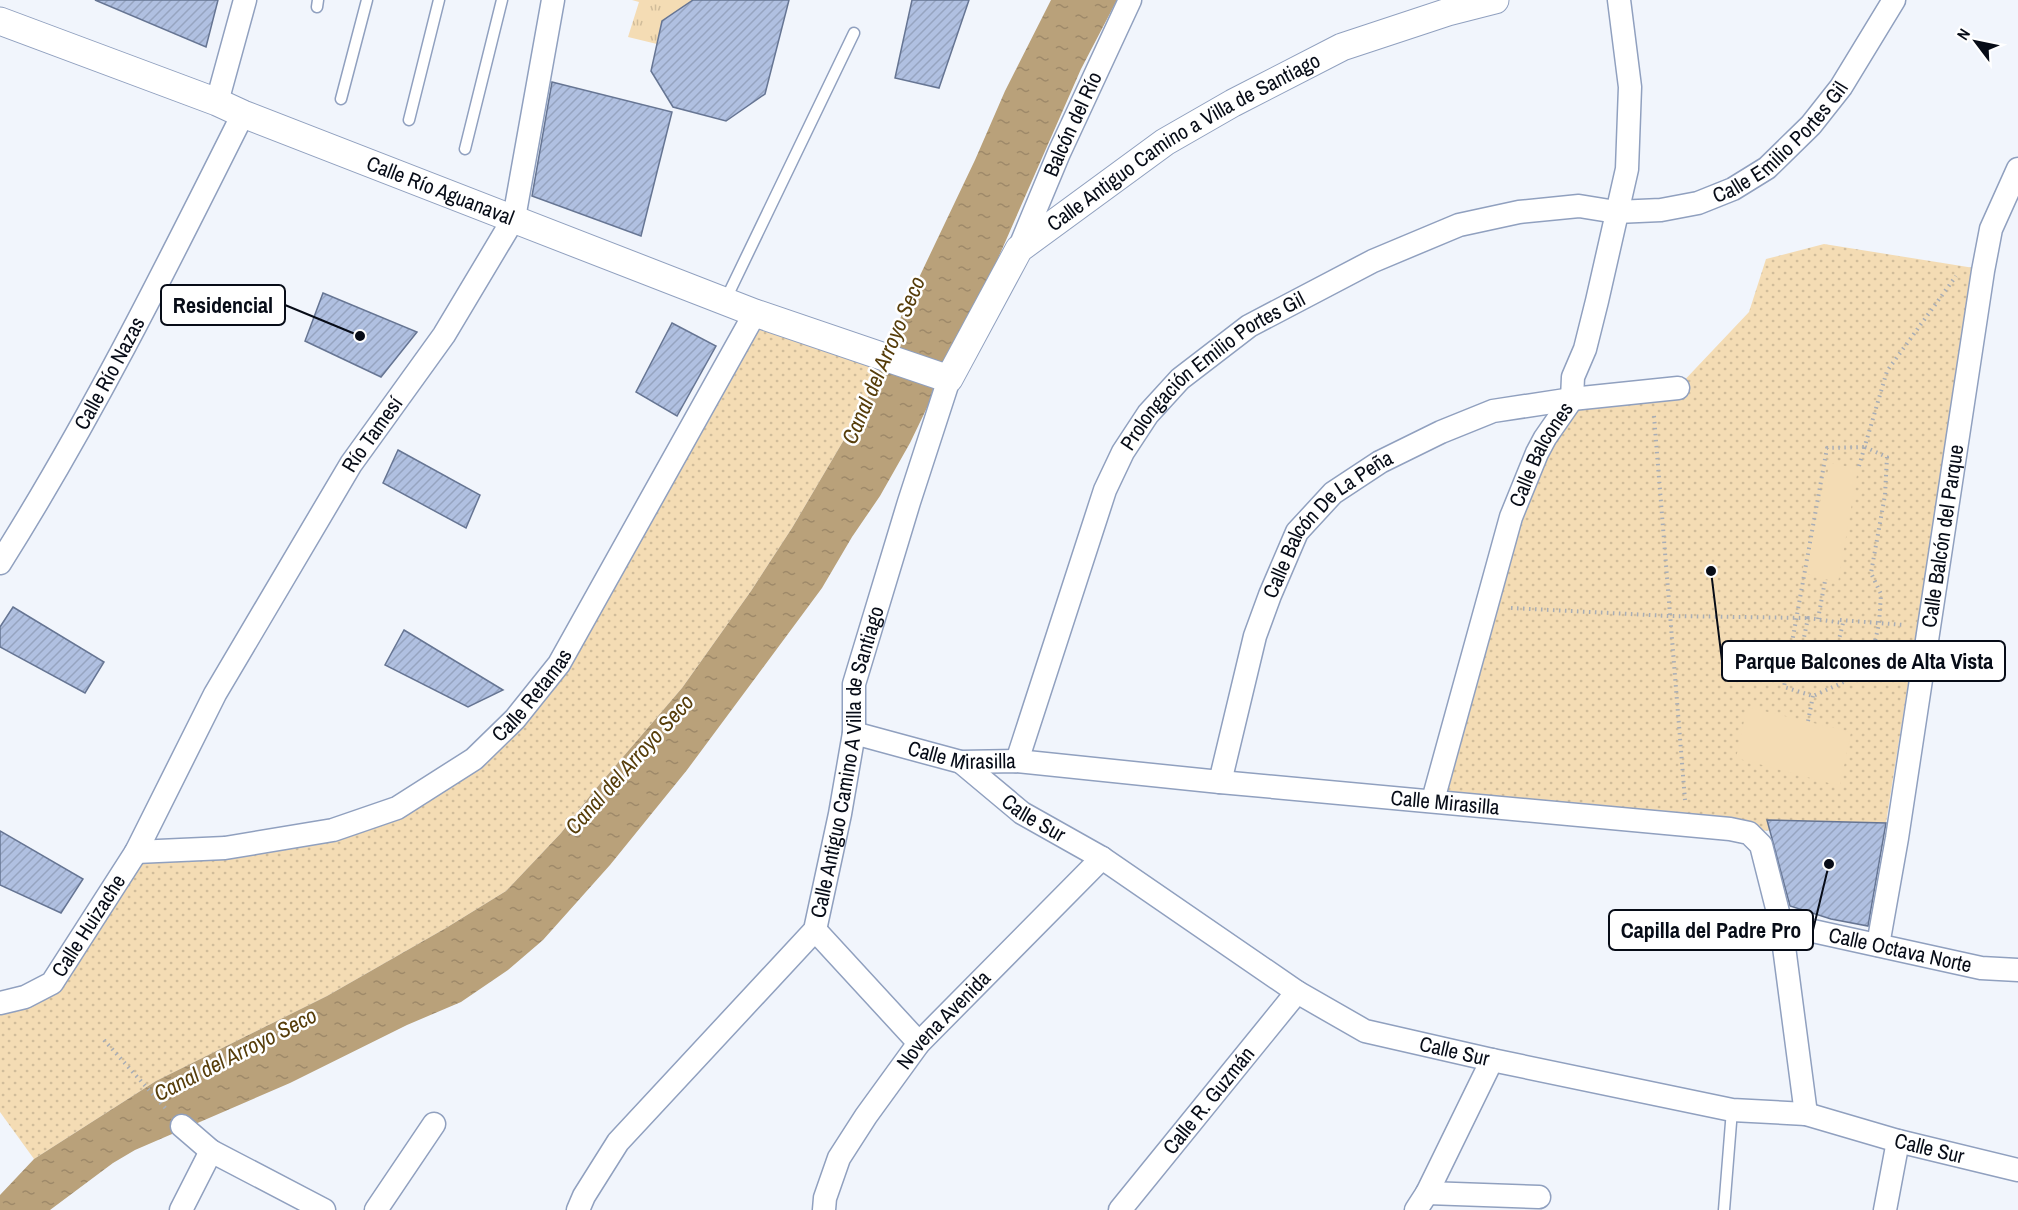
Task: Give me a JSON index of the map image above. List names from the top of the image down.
{
  "streets": {
    "street": [
      "Balcón del Río",
      "Calle Emilio Portes Gil",
      "Calle Antiguo Camino a Villa de Santiago",
      "Calle Río Aguanaval",
      "Calle Río Nazas",
      "Prolongación Emilio Portes Gil",
      "Río Tamesí",
      "Calle Balcones",
      "Calle Balcón De La Peña",
      "Calle Balcón del Parque",
      "Calle Retamas",
      "Calle Mirasilla",
      "Calle Antiguo Camino A Villa de Santiago",
      "Calle Sur",
      "Calle Huizache",
      "Calle Octava Norte",
      "Novena Avenida",
      "Calle R. Guzmán"
    ]
  },
  "crossings": [
    ["Balcón del Río", "Calle Antiguo Camino a Villa de Santiago"],
    ["Calle Emilio Portes Gil", "Prolongación Emilio Portes Gil"],
    ["Calle Emilio Portes Gil", "Calle Balcones"],
    ["Calle Antiguo Camino a Villa de Santiago", "Calle Río Aguanaval"],
    ["Calle Antiguo Camino a Villa de Santiago", "Calle Antiguo Camino A Villa de Santiago"],
    ["Calle Río Aguanaval", "Calle Río Nazas"],
    ["Calle Río Aguanaval", "Río Tamesí"],
    ["Calle Río Aguanaval", "Calle Retamas"],
    ["Calle Río Aguanaval", "Calle Antiguo Camino A Villa de Santiago"],
    ["Prolongación Emilio Portes Gil", "Calle Balcones"],
    ["Prolongación Emilio Portes Gil", "Calle Mirasilla"],
    ["Río Tamesí", "Calle Retamas"],
    ["Río Tamesí", "Calle Huizache"],
    ["Calle Balcones", "Calle Balcón De La Peña"],
    ["Calle Balcones", "Calle Mirasilla"],
    ["Calle Balcón De La Peña", "Calle Mirasilla"],
    ["Calle Balcón del Parque", "Calle Octava Norte"],
    ["Calle Retamas", "Calle Huizache"],
    ["Calle Mirasilla", "Calle Antiguo Camino A Villa de Santiago"],
    ["Calle Mirasilla", "Calle Sur"],
    ["Calle Mirasilla", "Calle Octava Norte"],
    ["Calle Sur", "Novena Avenida"],
    ["Calle Sur", "Calle R. Guzmán"]
  ],
  "water": ["Canal del Arroyo Seco"],
  "places": ["Residencial", "Parque Balcones de Alta Vista", "Capilla del Padre Pro"],
  "north": "top left"
}
